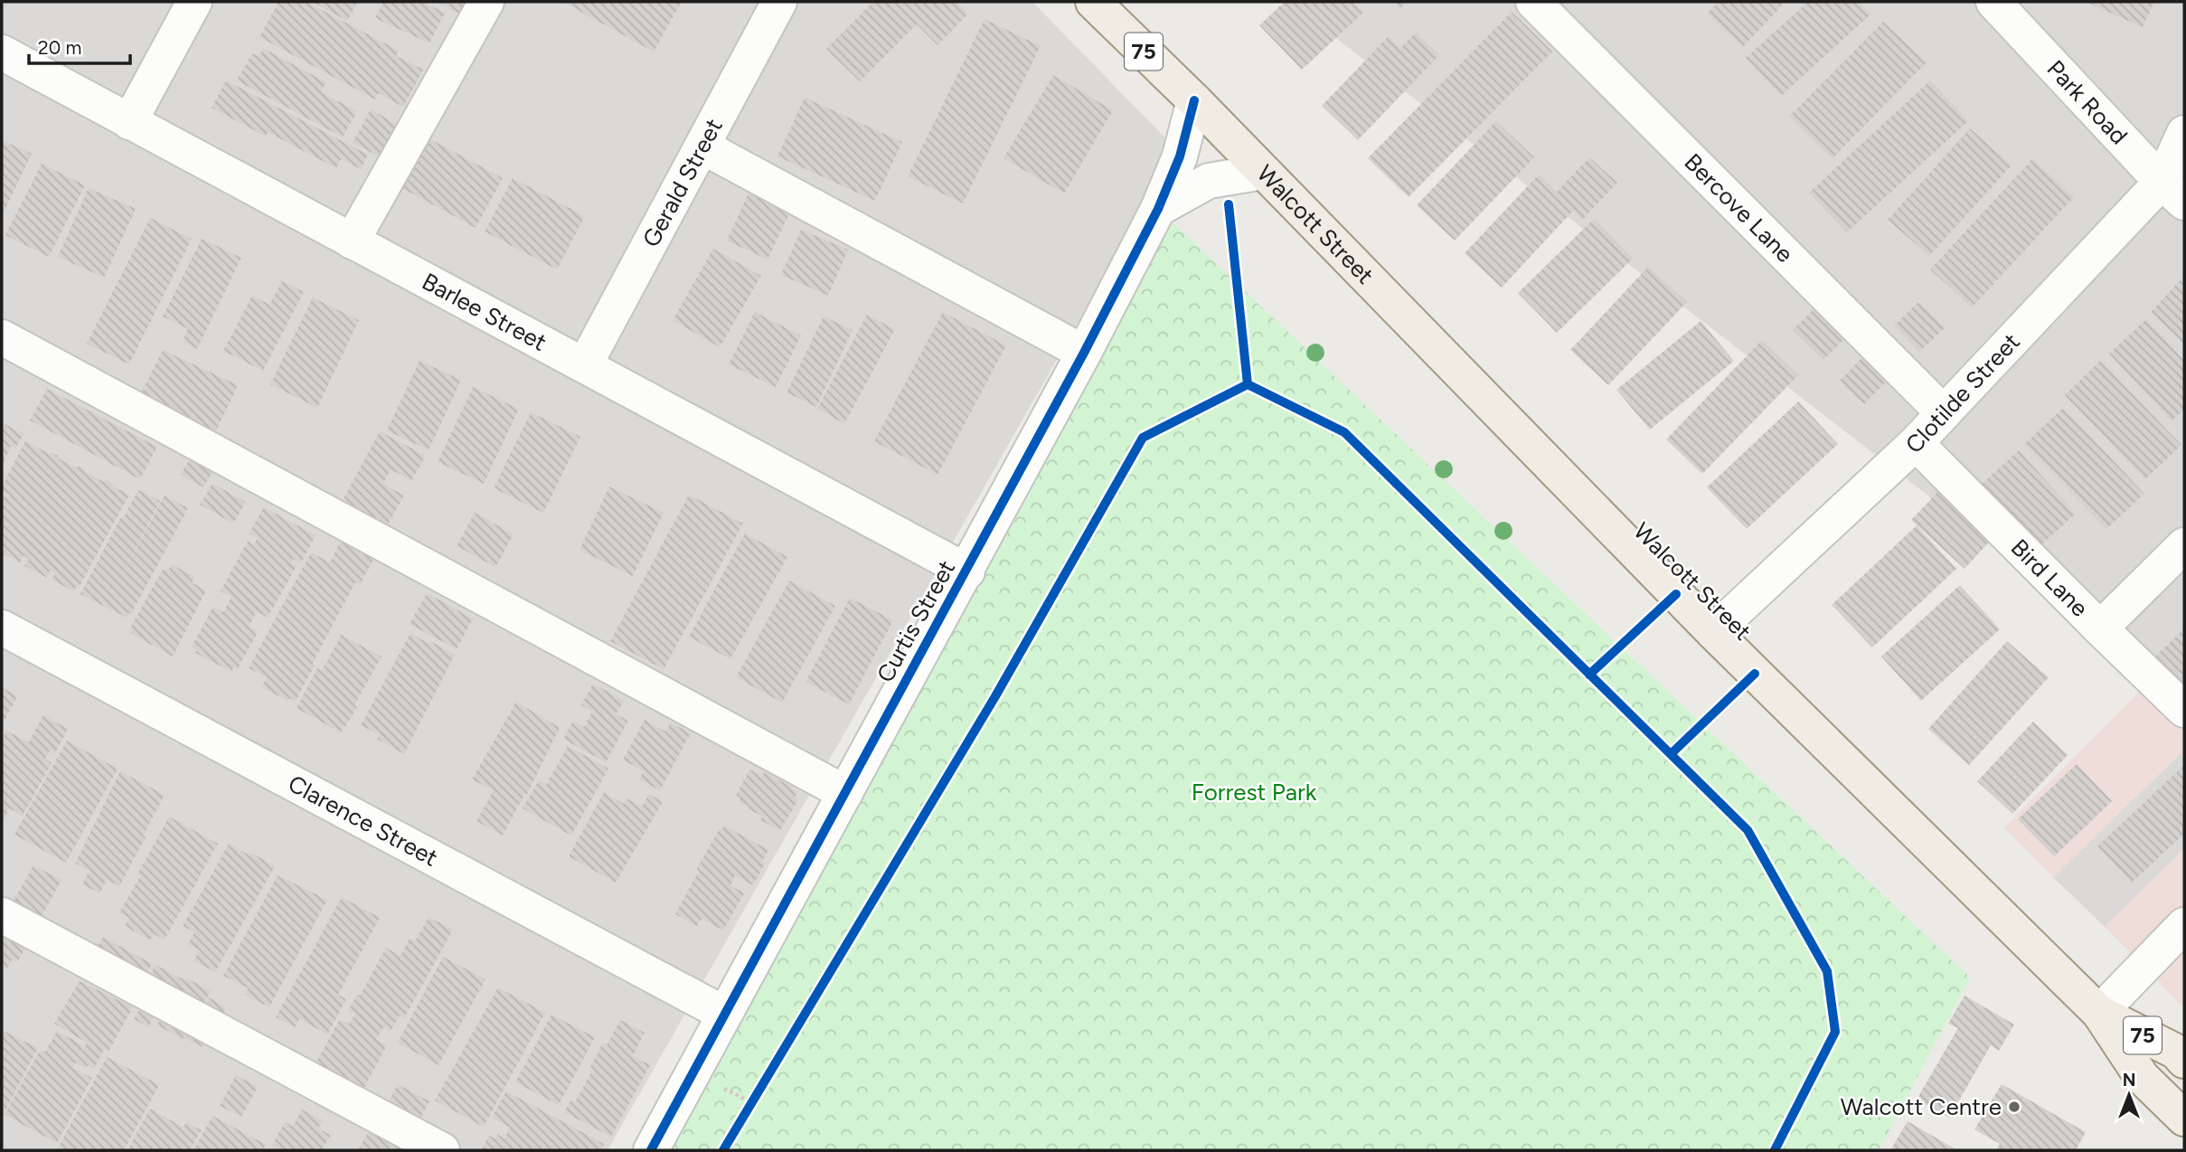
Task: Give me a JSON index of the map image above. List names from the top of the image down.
{
  "streets": {
    "main road": ["75", "Walcott Street"],
    "street": [
      "Park Road",
      "Gerald Street",
      "Bercove Lane",
      "Barlee Street",
      "Clotilde Street",
      "Bird Lane",
      "Curtis Street",
      "Clarence Street"
    ]
  },
  "crossings": [
    ["Park Road", "Clotilde Street"],
    ["Gerald Street", "Barlee Street"],
    ["Bercove Lane", "Clotilde Street"],
    ["Walcott Street", "Clotilde Street"],
    ["Walcott Street", "Curtis Street"],
    ["Barlee Street", "Curtis Street"],
    ["Clotilde Street", "Bird Lane"],
    ["Curtis Street", "Clarence Street"]
  ],
  "parks": ["Forrest Park"],
  "places": ["Walcott Centre"],
  "scale_bar": "20 m",
  "north": "top"
}
